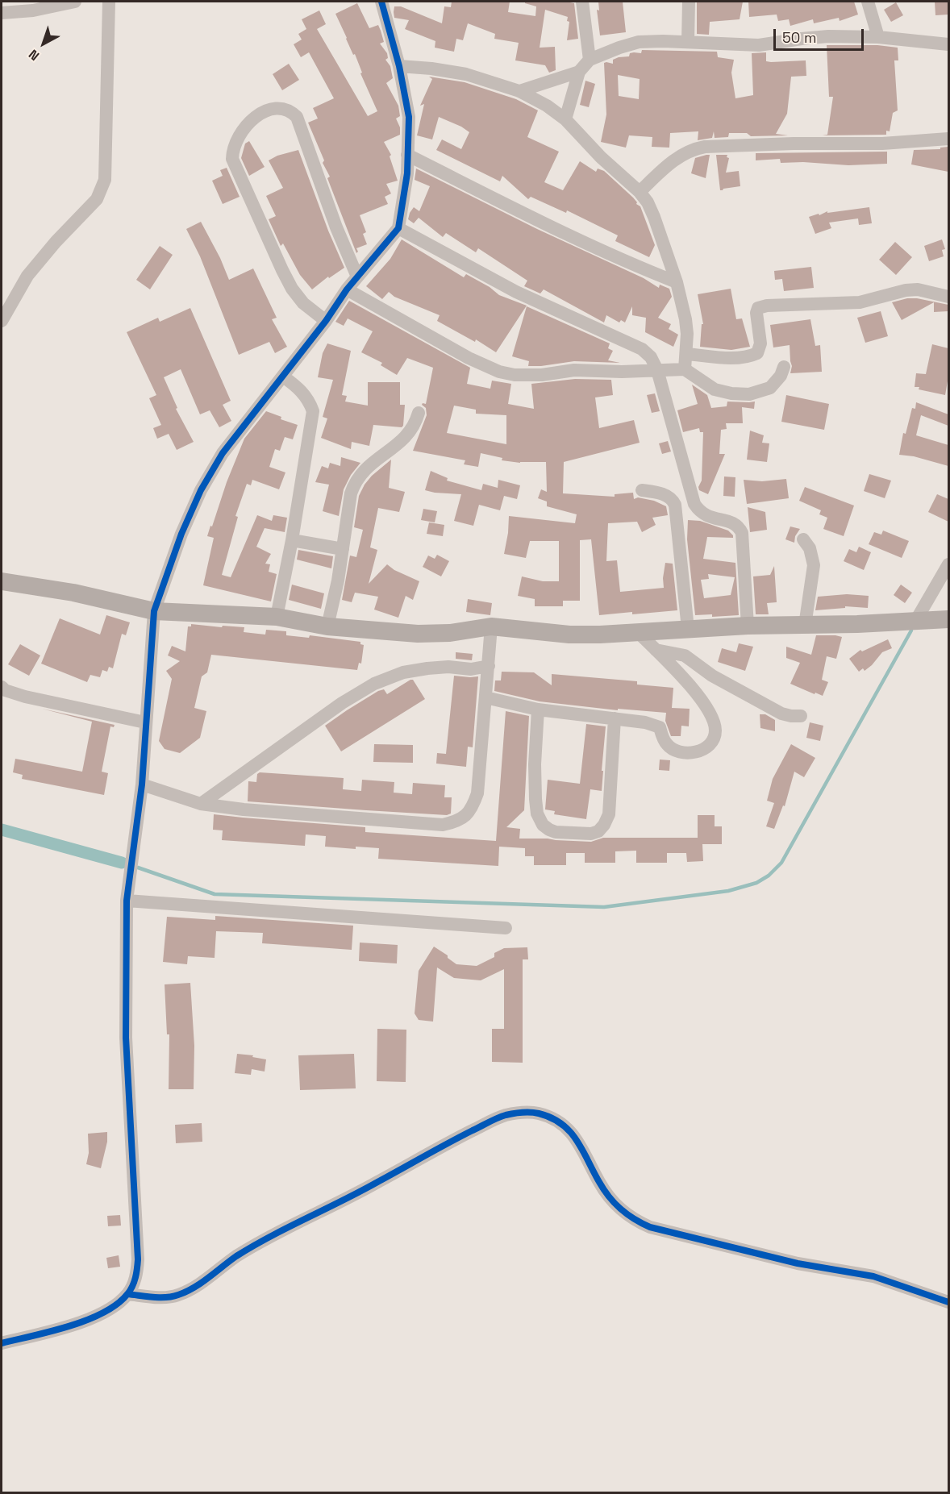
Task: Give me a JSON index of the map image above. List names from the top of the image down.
{
  "scale_bar": "50 m",
  "north": "bottom left"
}
